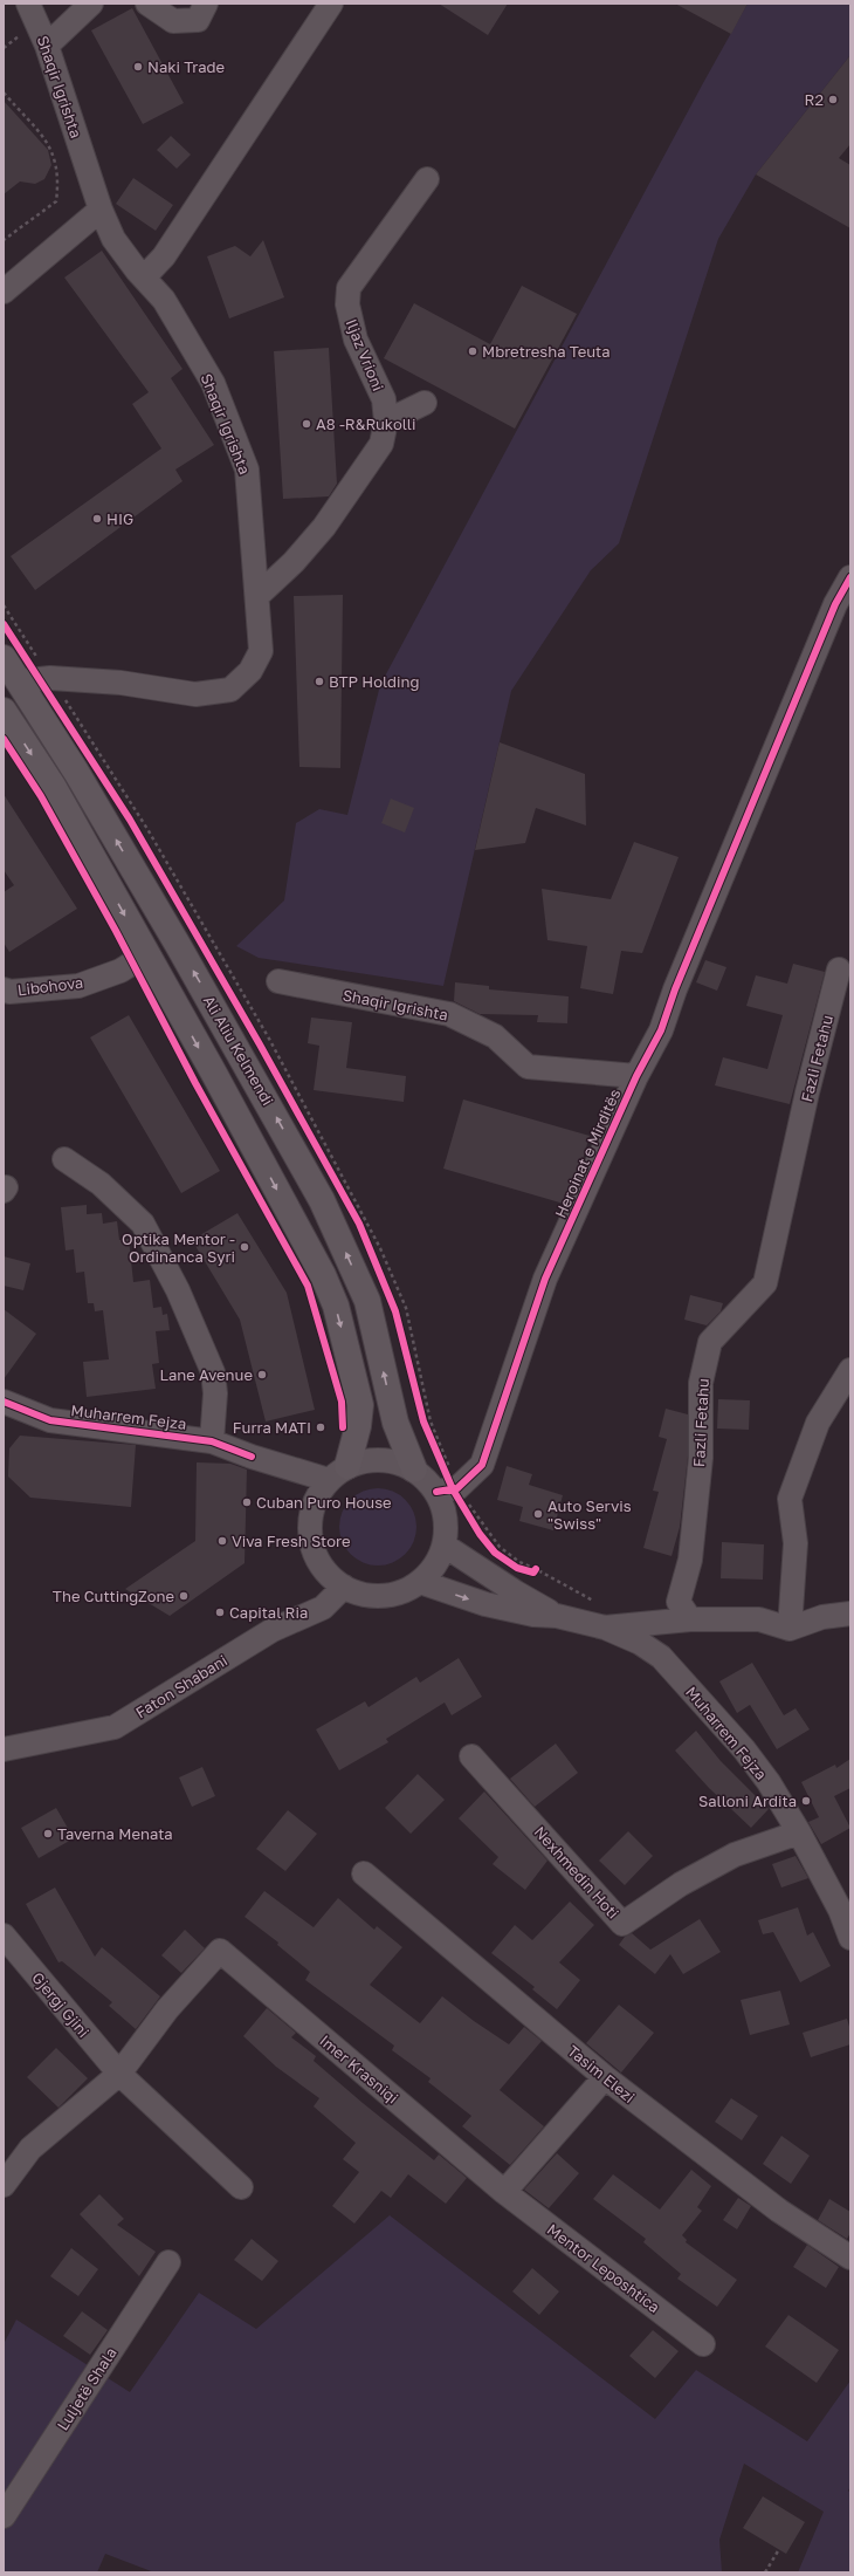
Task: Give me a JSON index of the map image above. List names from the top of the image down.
{
  "streets": {
    "main road": ["Ali Aliu Kelmendi"],
    "street": [
      "Shaqir Igrishta",
      "Iljaz Vrioni",
      "Libohova",
      "Fazli Fetahu",
      "Heroinat e Mirditës",
      "Muharrem Fejza",
      "Faton Shabani",
      "Nexhmedin Hoti",
      "Gjergj Gjini",
      "Imer Krasniqi",
      "Tasim Elezi",
      "Mentor Leposhtica",
      "Luljetë Shala"
    ]
  },
  "crossings": [
    ["Shaqir Igrishta", "Iljaz Vrioni"],
    ["Shaqir Igrishta", "Ali Aliu Kelmendi"],
    ["Shaqir Igrishta", "Heroinat e Mirditës"],
    ["Ali Aliu Kelmendi", "Heroinat e Mirditës"],
    ["Ali Aliu Kelmendi", "Muharrem Fejza"],
    ["Ali Aliu Kelmendi", "Faton Shabani"],
    ["Heroinat e Mirditës", "Muharrem Fejza"],
    ["Heroinat e Mirditës", "Faton Shabani"],
    ["Muharrem Fejza", "Faton Shabani"],
    ["Muharrem Fejza", "Nexhmedin Hoti"],
    ["Gjergj Gjini", "Imer Krasniqi"],
    ["Imer Krasniqi", "Mentor Leposhtica"]
  ],
  "places": [
    "Naki Trade",
    "R2",
    "Mbretresha Teuta",
    "A8 -R&Rukolli",
    "HIG",
    "BTP Holding",
    "Optika Mentor - Ordinanca Syri",
    "Lane Avenue",
    "Furra MATI",
    "Cuban Puro House",
    "Auto Servis \"Swiss\"",
    "Viva Fresh Store",
    "The CuttingZone",
    "Capital Ria",
    "Salloni Ardita",
    "Taverna Menata"
  ]
}
